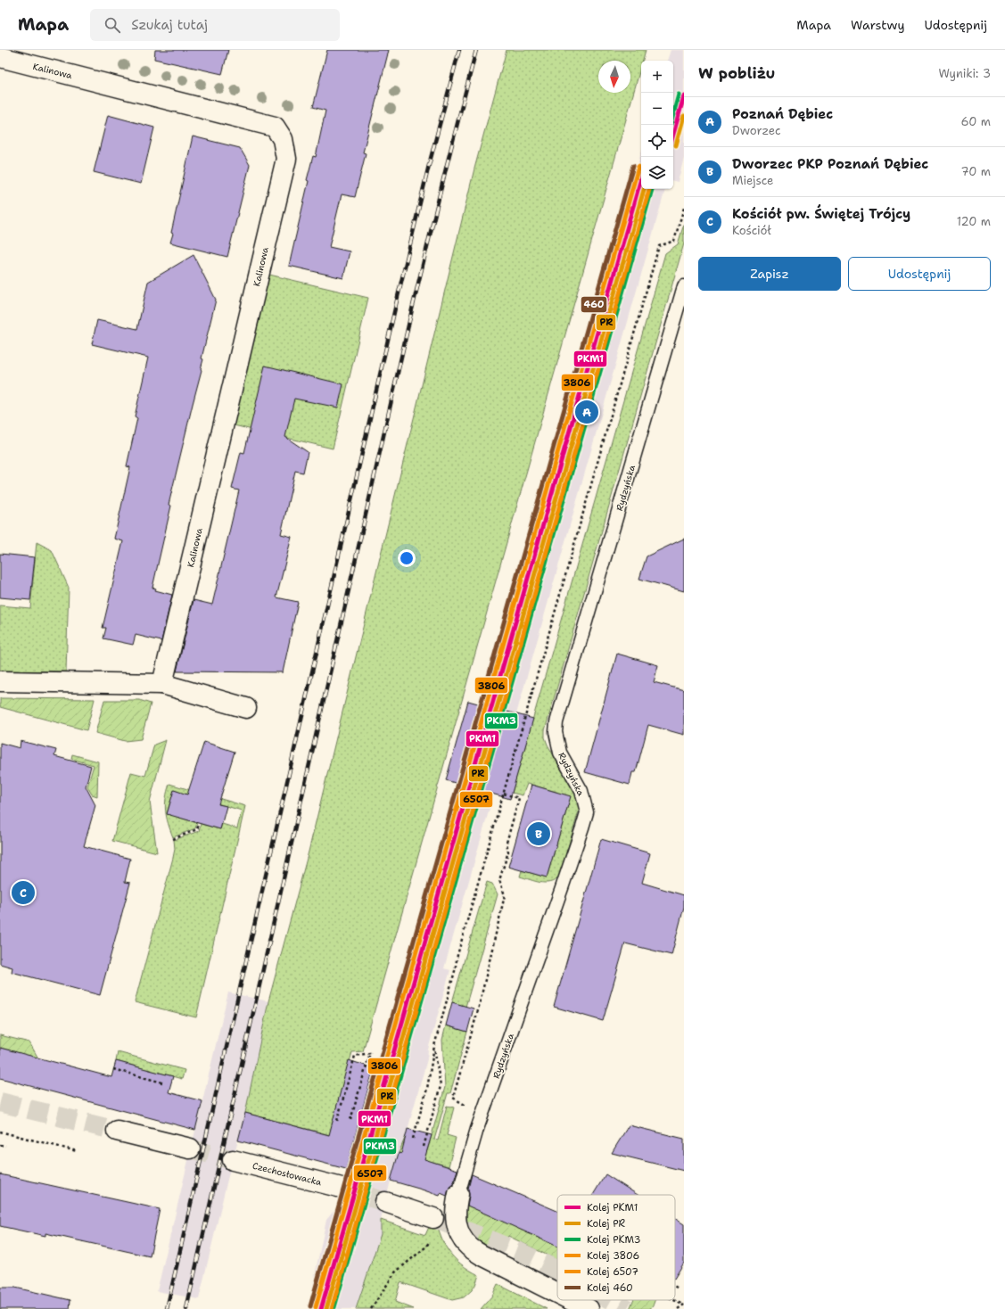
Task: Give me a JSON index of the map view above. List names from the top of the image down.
{
  "streets": {
    "street": ["Kalinowa", "Czechosłowacka"],
    "lane": ["Rydzyńska"]
  },
  "lines": [
    "rail line PKM3",
    "rail line PKM1",
    "rail line PR",
    "rail line 460",
    "rail line 3806",
    "rail line 6507"
  ],
  "legend": [
    "Kolej PKM1",
    "Kolej PR",
    "Kolej PKM3",
    "Kolej 3806",
    "Kolej 6507",
    "Kolej 460"
  ],
  "north": "bottom",
  "page": {
    "header": "Mapa",
    "search": "Szukaj tutaj",
    "nav": ["Mapa", "Warstwy", "Udostępnij"],
    "heading": ["W pobliżu", "Wyniki: 3"],
    "map_buttons": ["+", "−"],
    "list": [
      {
        "mark": "A",
        "name": "Poznań Dębiec",
        "note": "Dworzec",
        "value": "60 m"
      },
      {
        "mark": "B",
        "name": "Dworzec PKP Poznań Dębiec",
        "note": "Miejsce",
        "value": "70 m"
      },
      {
        "mark": "C",
        "name": "Kościół pw. Świętej Trójcy",
        "note": "Kościół",
        "value": "120 m"
      }
    ],
    "buttons": ["Zapisz", "Udostępnij"],
    "pins": ["A", "B", "C"]
  }
}
